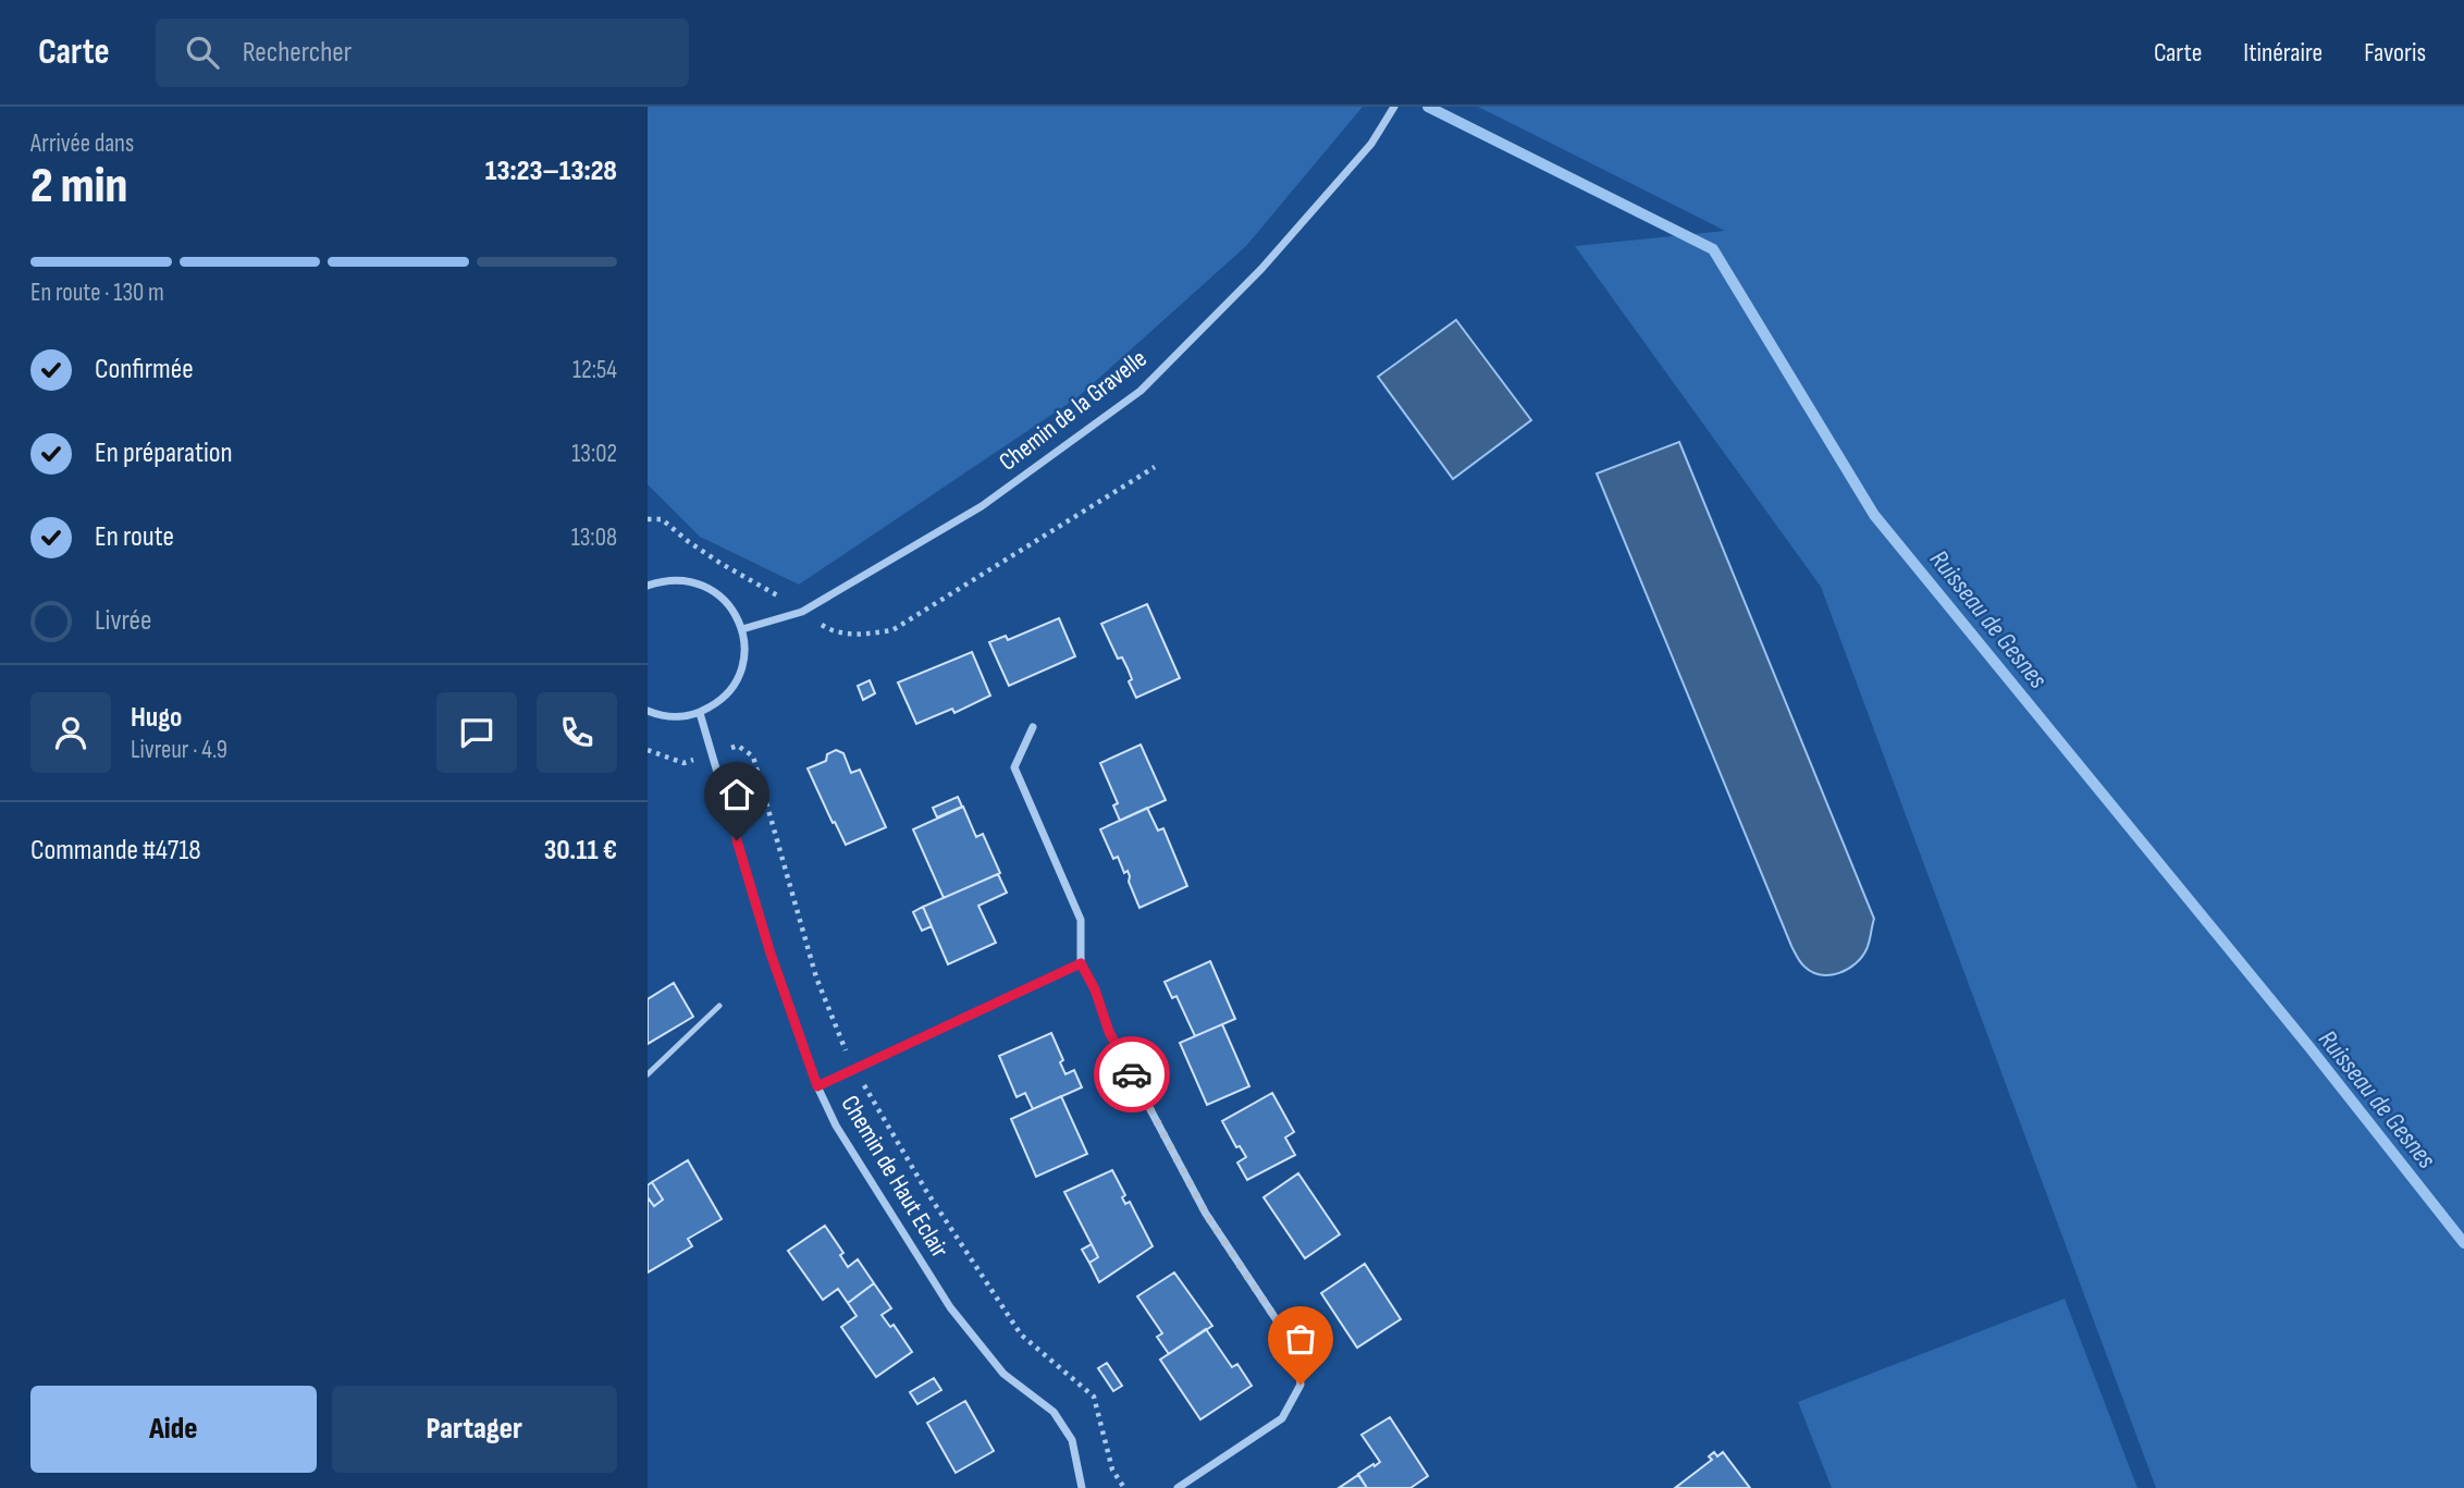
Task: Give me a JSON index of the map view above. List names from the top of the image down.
{
  "streets": {
    "street": ["Chemin de la Gravelle", "Chemin de Haut Eclair"]
  },
  "water": ["Ruisseau de Gesnes"],
  "page": {
    "header": "Carte",
    "search": "Rechercher",
    "nav": ["Carte", "Itinéraire", "Favoris"],
    "heading": ["2 min", "Arrivée dans", "13:23–13:28"],
    "panel": [
      "Hugo",
      "Livreur · 4.9",
      "Commande #4718",
      "30.11 €"
    ],
    "bar": "En route · 130 m",
    "list": [
      ["Confirmée", "12:54"],
      ["En préparation", "13:02"],
      ["En route", "13:08"],
      "Livrée"
    ],
    "buttons": ["Aide", "Partager"]
  }
}
